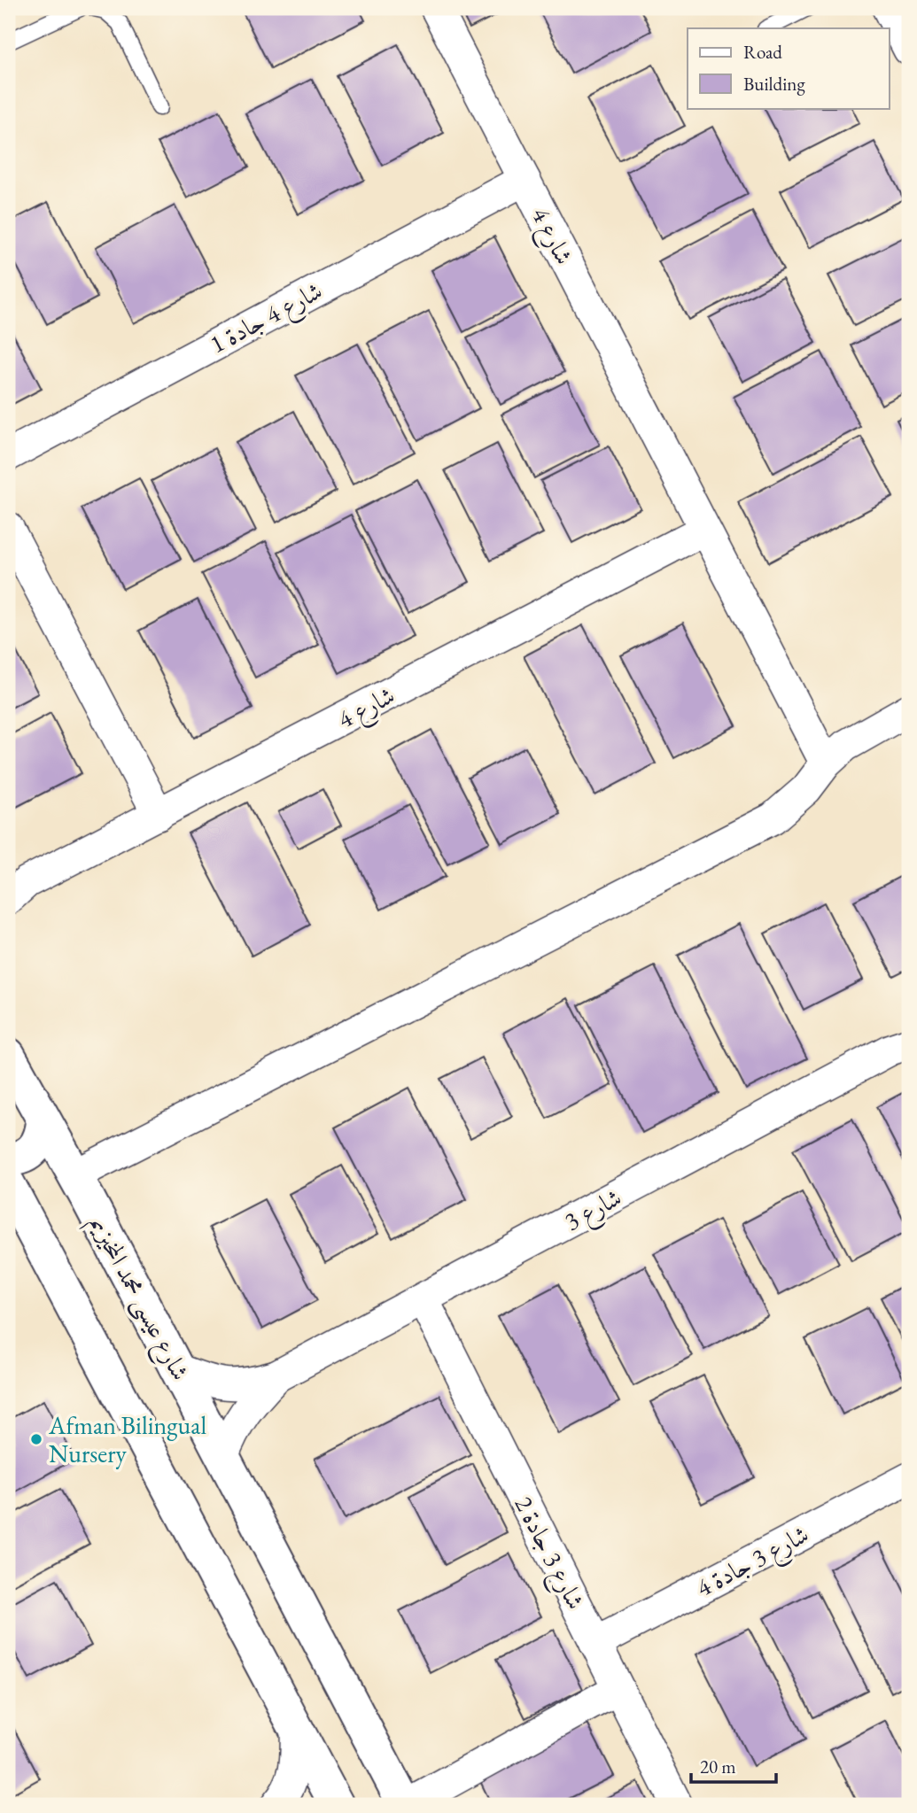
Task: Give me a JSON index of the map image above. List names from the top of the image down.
{
  "streets": {
    "street": [
      "شارع 4",
      "شارع 4 جادة 1",
      "شارع 3",
      "شارع عيسى محمد المخيزيم",
      "شارع 3 جادة 2",
      "شارع 3 جادة 4"
    ]
  },
  "crossings": [
    ["شارع 4", "شارع 4 جادة 1"],
    ["شارع 3", "شارع عيسى محمد المخيزيم"],
    ["شارع 3", "شارع 3 جادة 2"],
    ["شارع 3 جادة 2", "شارع 3 جادة 4"]
  ],
  "places": ["Afman Bilingual Nursery"],
  "legend": ["Road", "Building"],
  "scale_bar": "20 m"
}
